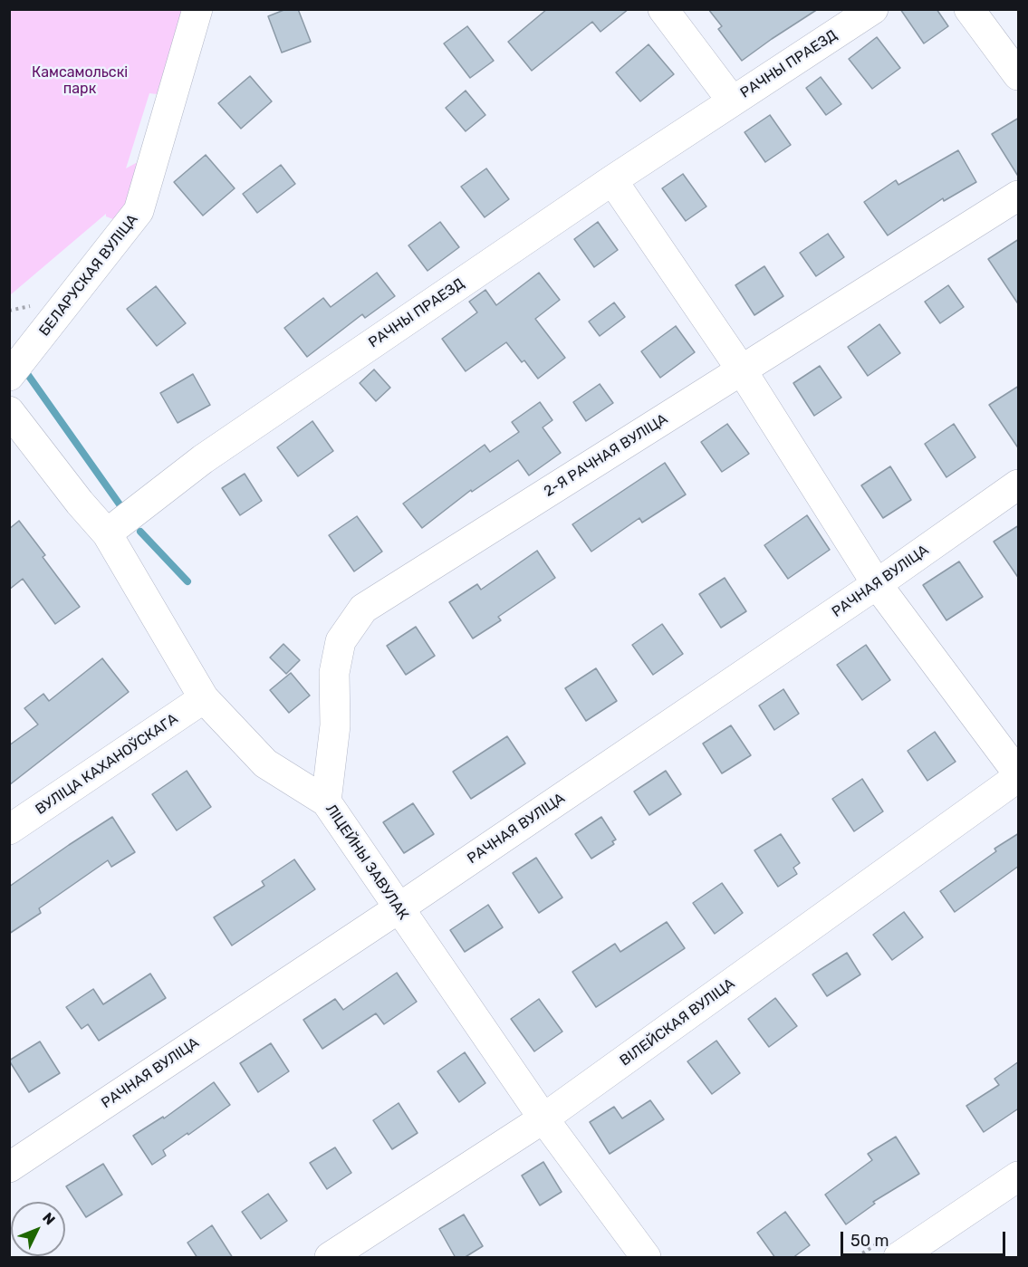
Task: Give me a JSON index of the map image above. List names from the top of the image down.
{
  "streets": {
    "street": [
      "РАЧНЫ ПРАЕЗД",
      "БЕЛАРУСКАЯ ВУЛІЦА",
      "2-Я РАЧНАЯ ВУЛІЦА",
      "РАЧНАЯ ВУЛІЦА",
      "ВУЛІЦА КАХАНОЎСКАГА",
      "ЛІЦЕЙНЫ ЗАВУЛАК",
      "ВІЛЕЙСКАЯ ВУЛІЦА"
    ]
  },
  "crossings": [
    ["РАЧНЫ ПРАЕЗД", "ЛІЦЕЙНЫ ЗАВУЛАК"],
    ["2-Я РАЧНАЯ ВУЛІЦА", "ЛІЦЕЙНЫ ЗАВУЛАК"],
    ["РАЧНАЯ ВУЛІЦА", "ЛІЦЕЙНЫ ЗАВУЛАК"],
    ["ВУЛІЦА КАХАНОЎСКАГА", "ЛІЦЕЙНЫ ЗАВУЛАК"],
    ["ЛІЦЕЙНЫ ЗАВУЛАК", "ВІЛЕЙСКАЯ ВУЛІЦА"]
  ],
  "parks": ["Камсамольскі парк"],
  "scale_bar": "50 m",
  "north": "top right"
}
